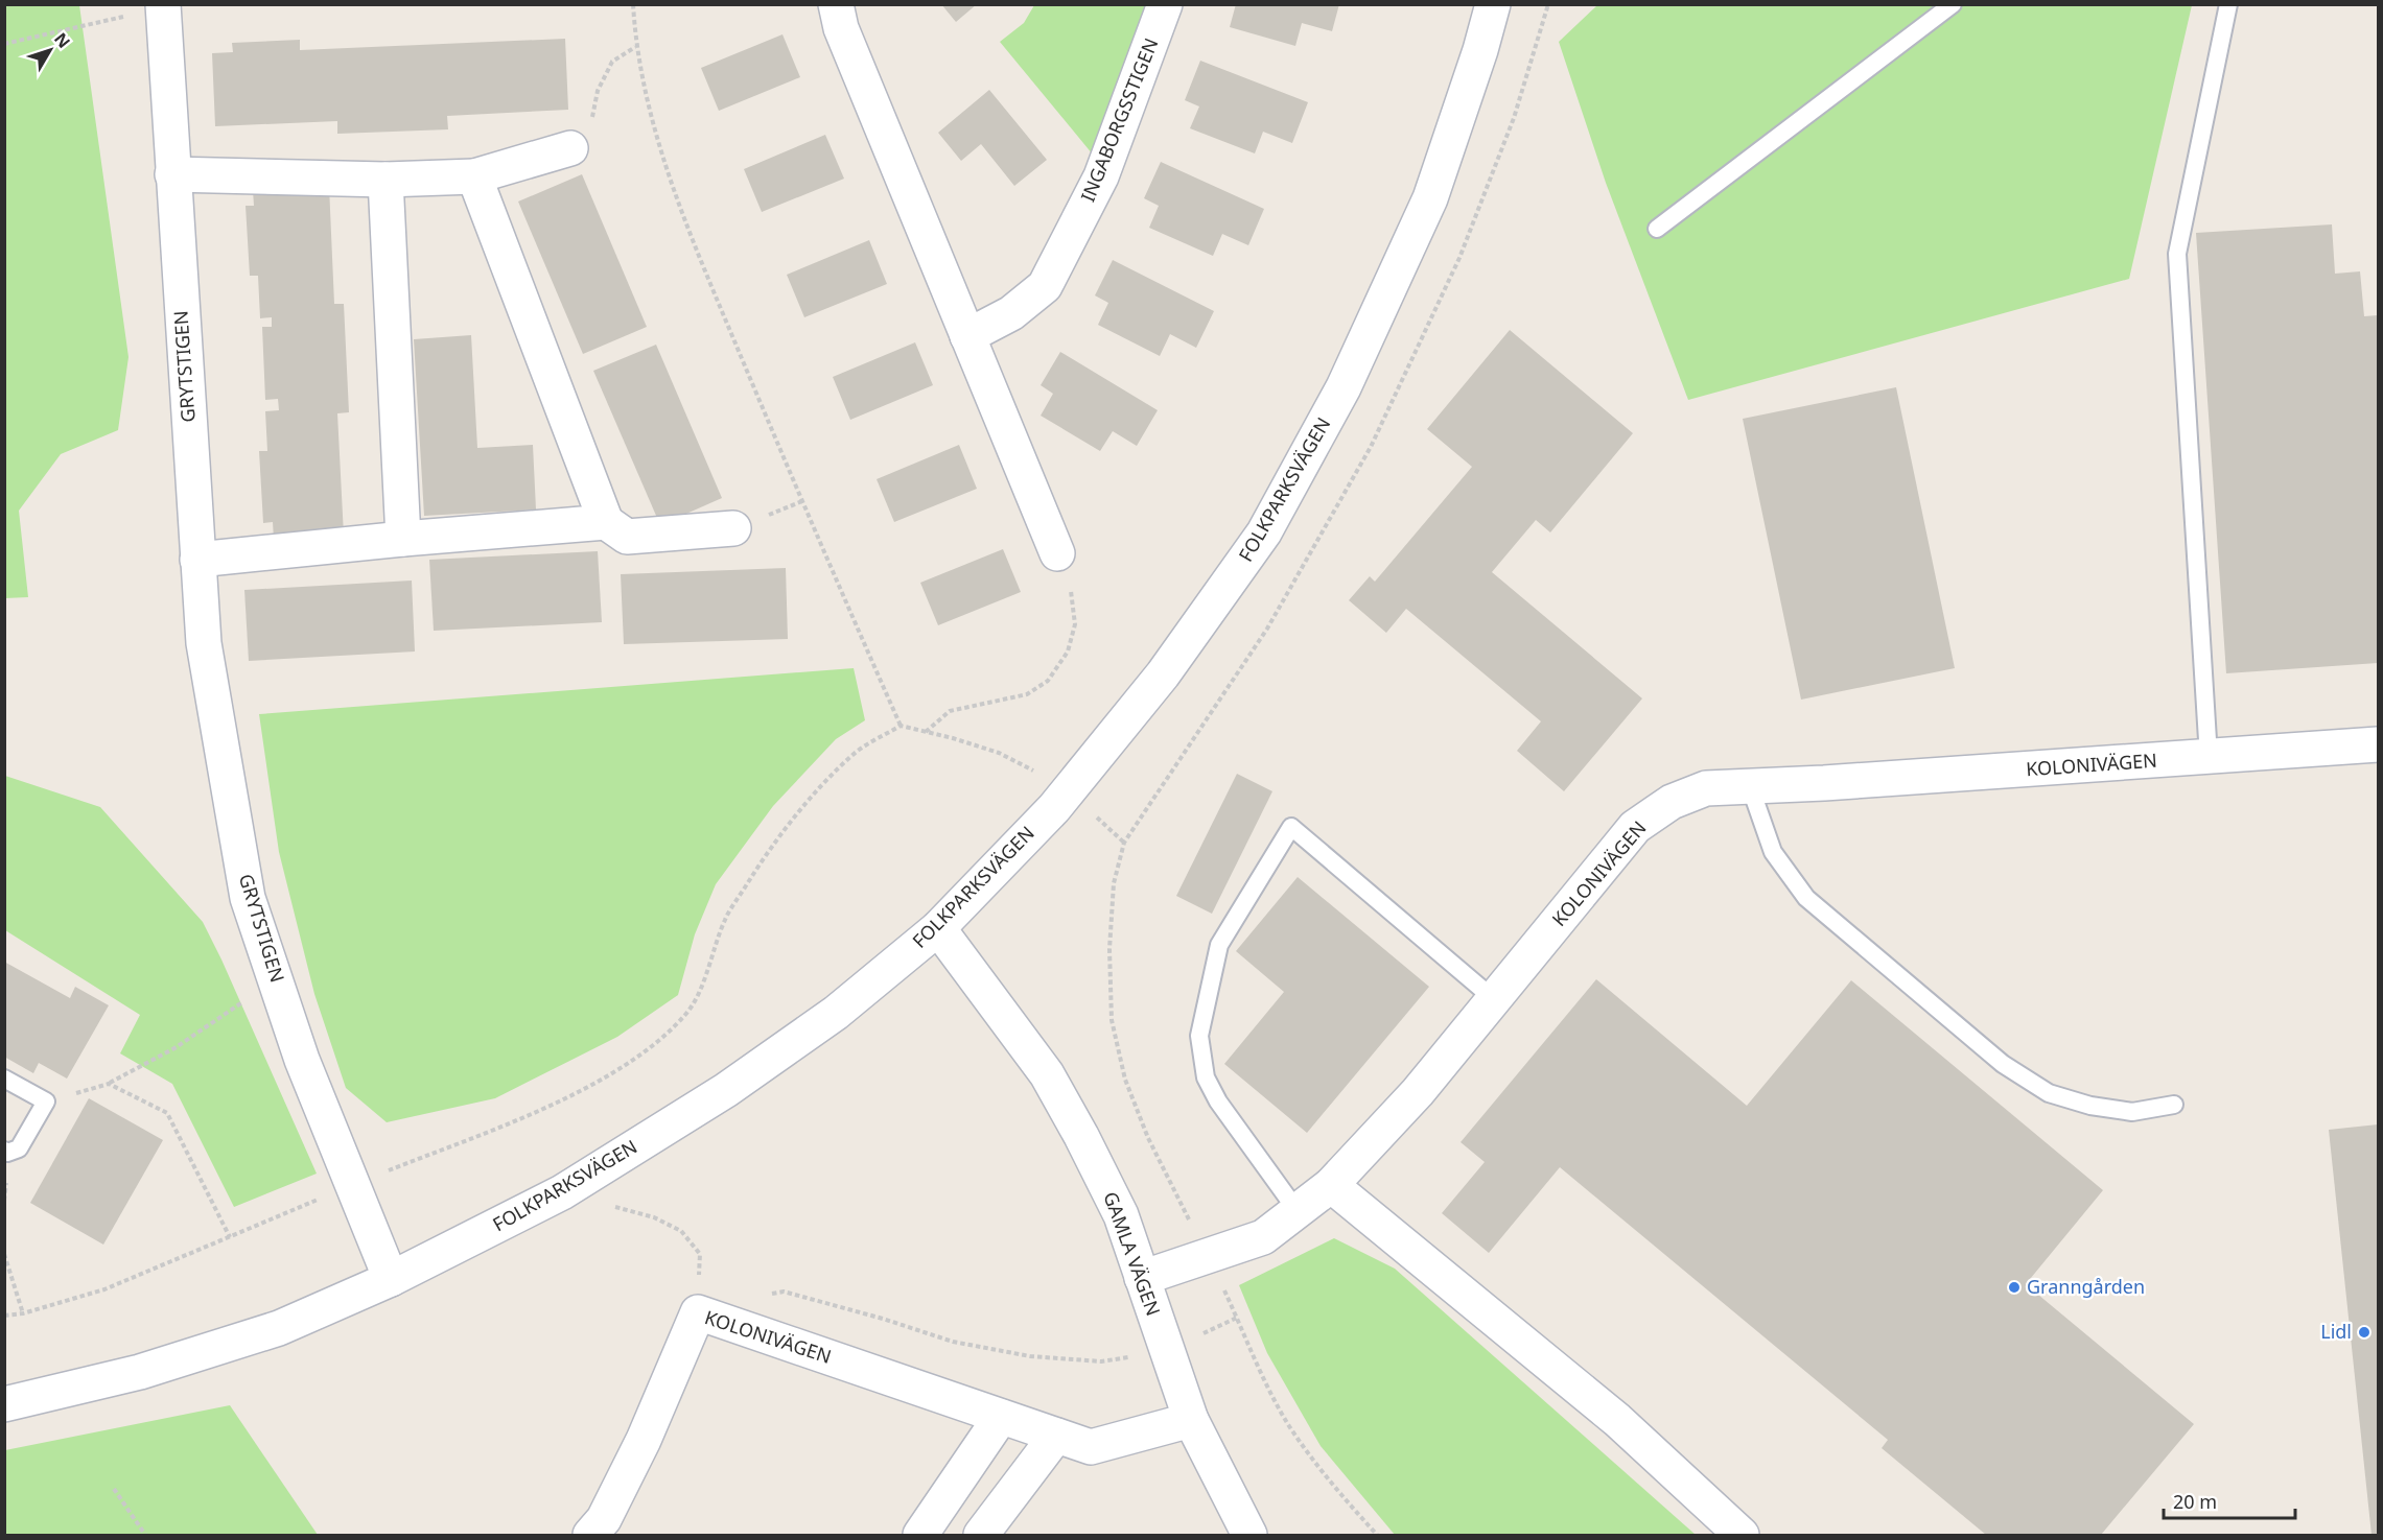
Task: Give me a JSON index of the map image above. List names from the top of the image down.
{
  "streets": {
    "street": [
      "INGABORGSSTIGEN",
      "GRYTSTIGEN",
      "FOLKPARKSVÄGEN",
      "KOLONIVÄGEN",
      "GAMLA VÄGEN"
    ]
  },
  "crossings": [
    ["GRYTSTIGEN", "FOLKPARKSVÄGEN"],
    ["FOLKPARKSVÄGEN", "GAMLA VÄGEN"],
    ["KOLONIVÄGEN", "GAMLA VÄGEN"]
  ],
  "places": ["Granngården", "Lidl"],
  "scale_bar": "20 m",
  "north": "top right"
}
